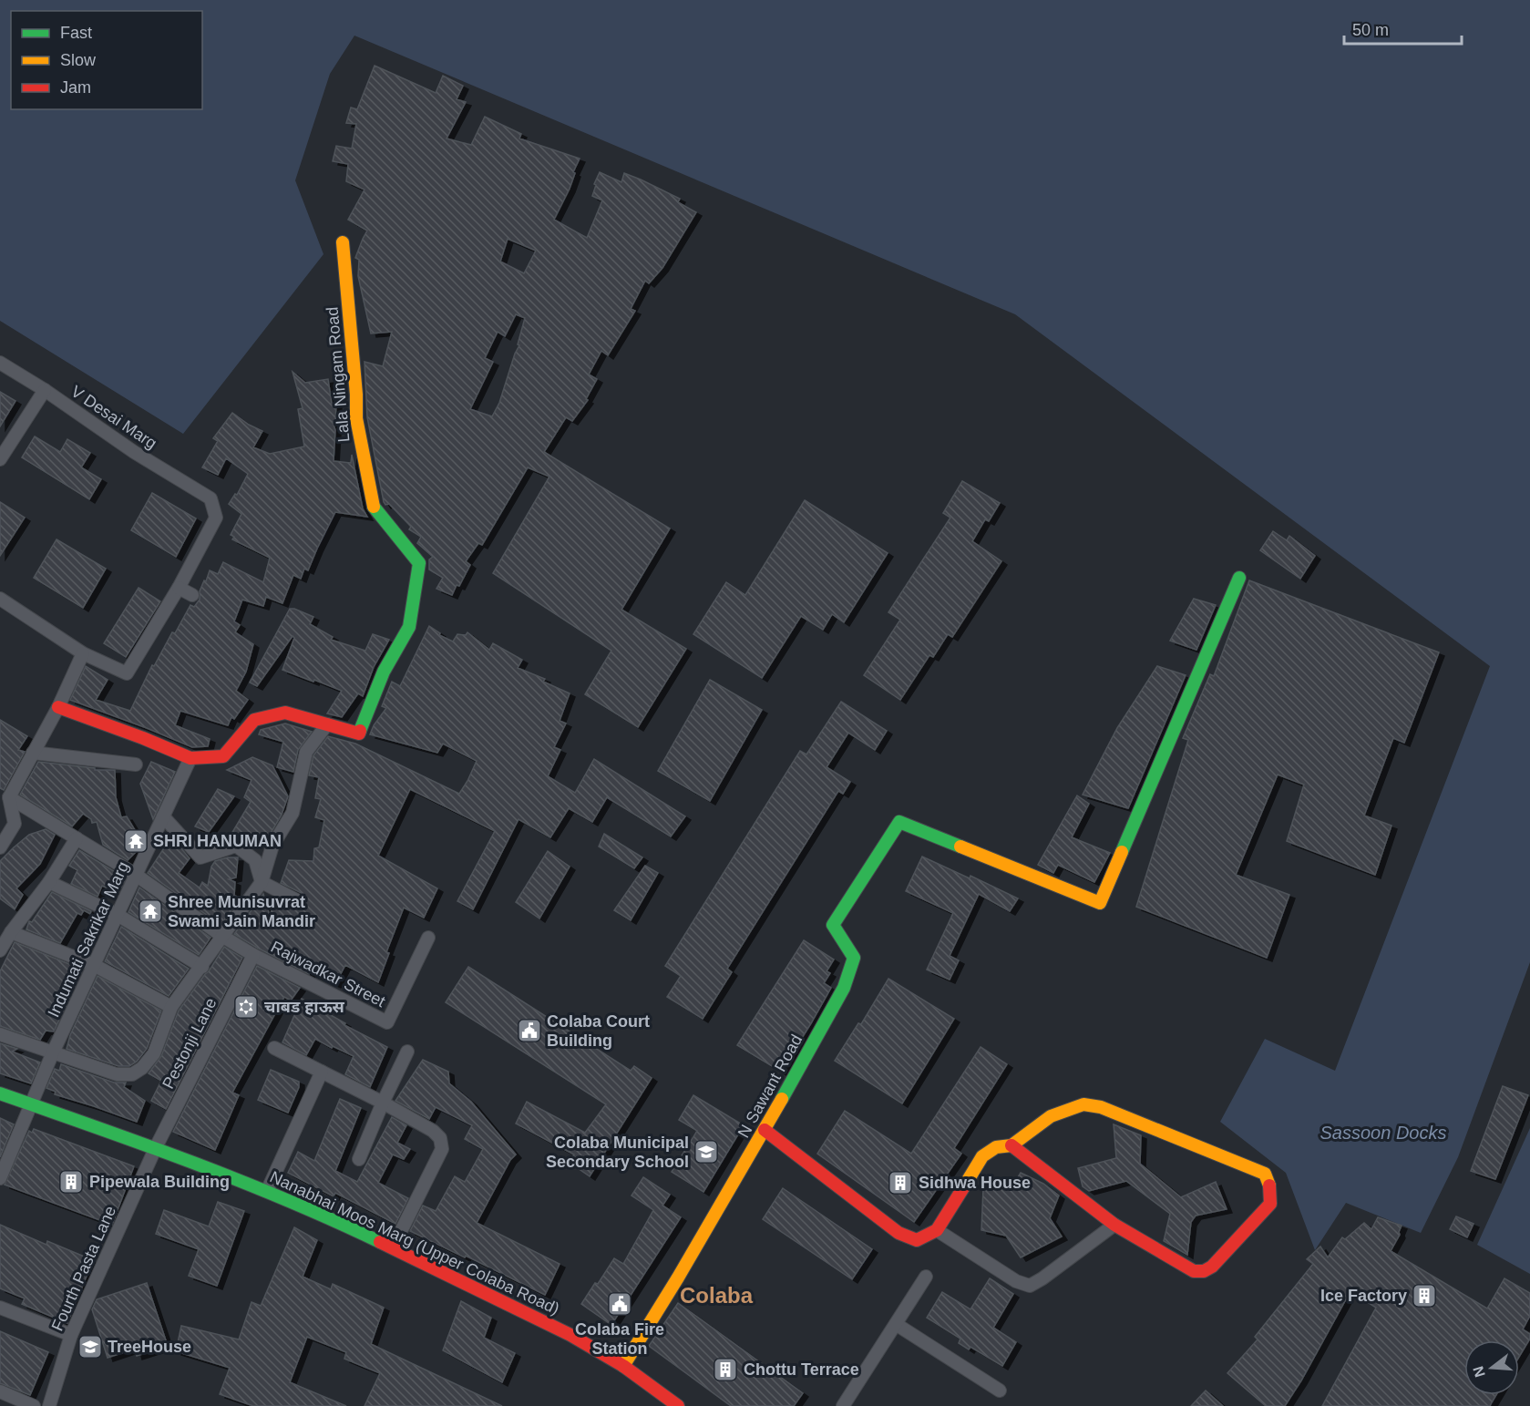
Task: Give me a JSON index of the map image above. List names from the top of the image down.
{
  "streets": {
    "street": [
      "Lala Ningam Road",
      "V Desai Marg",
      "Indumati Sakrikar Marg",
      "Rajwadkar Street",
      "Pestonji Lane",
      "N Sawant Road",
      "Nanabhai Moos Marg (Upper Colaba Road)",
      "Fourth Pasta Lane"
    ]
  },
  "crossings": [
    ["Lala Ningam Road", "Indumati Sakrikar Marg"],
    ["Indumati Sakrikar Marg", "Rajwadkar Street"],
    ["Indumati Sakrikar Marg", "Nanabhai Moos Marg (Upper Colaba Road)"],
    ["Rajwadkar Street", "Pestonji Lane"],
    ["Pestonji Lane", "Nanabhai Moos Marg (Upper Colaba Road)"],
    ["Pestonji Lane", "Fourth Pasta Lane"],
    ["N Sawant Road", "Nanabhai Moos Marg (Upper Colaba Road)"],
    ["Nanabhai Moos Marg (Upper Colaba Road)", "Fourth Pasta Lane"]
  ],
  "districts": ["Colaba"],
  "water": ["Sassoon Docks"],
  "places": {
    "temple": ["SHRI HANUMAN", "Shree Munisuvrat Swami Jain Mandir"],
    "synagogue": ["चाबड हाऊस"],
    "public building": ["Colaba Court Building", "Colaba Fire Station"],
    "school or university": ["Colaba Municipal Secondary School", "TreeHouse"],
    "building": [
      "Pipewala Building",
      "Sidhwa House",
      "Ice Factory",
      "Chottu Terrace"
    ]
  },
  "legend": ["Fast", "Slow", "Jam"],
  "scale_bar": "50 m",
  "north": "left"
}
